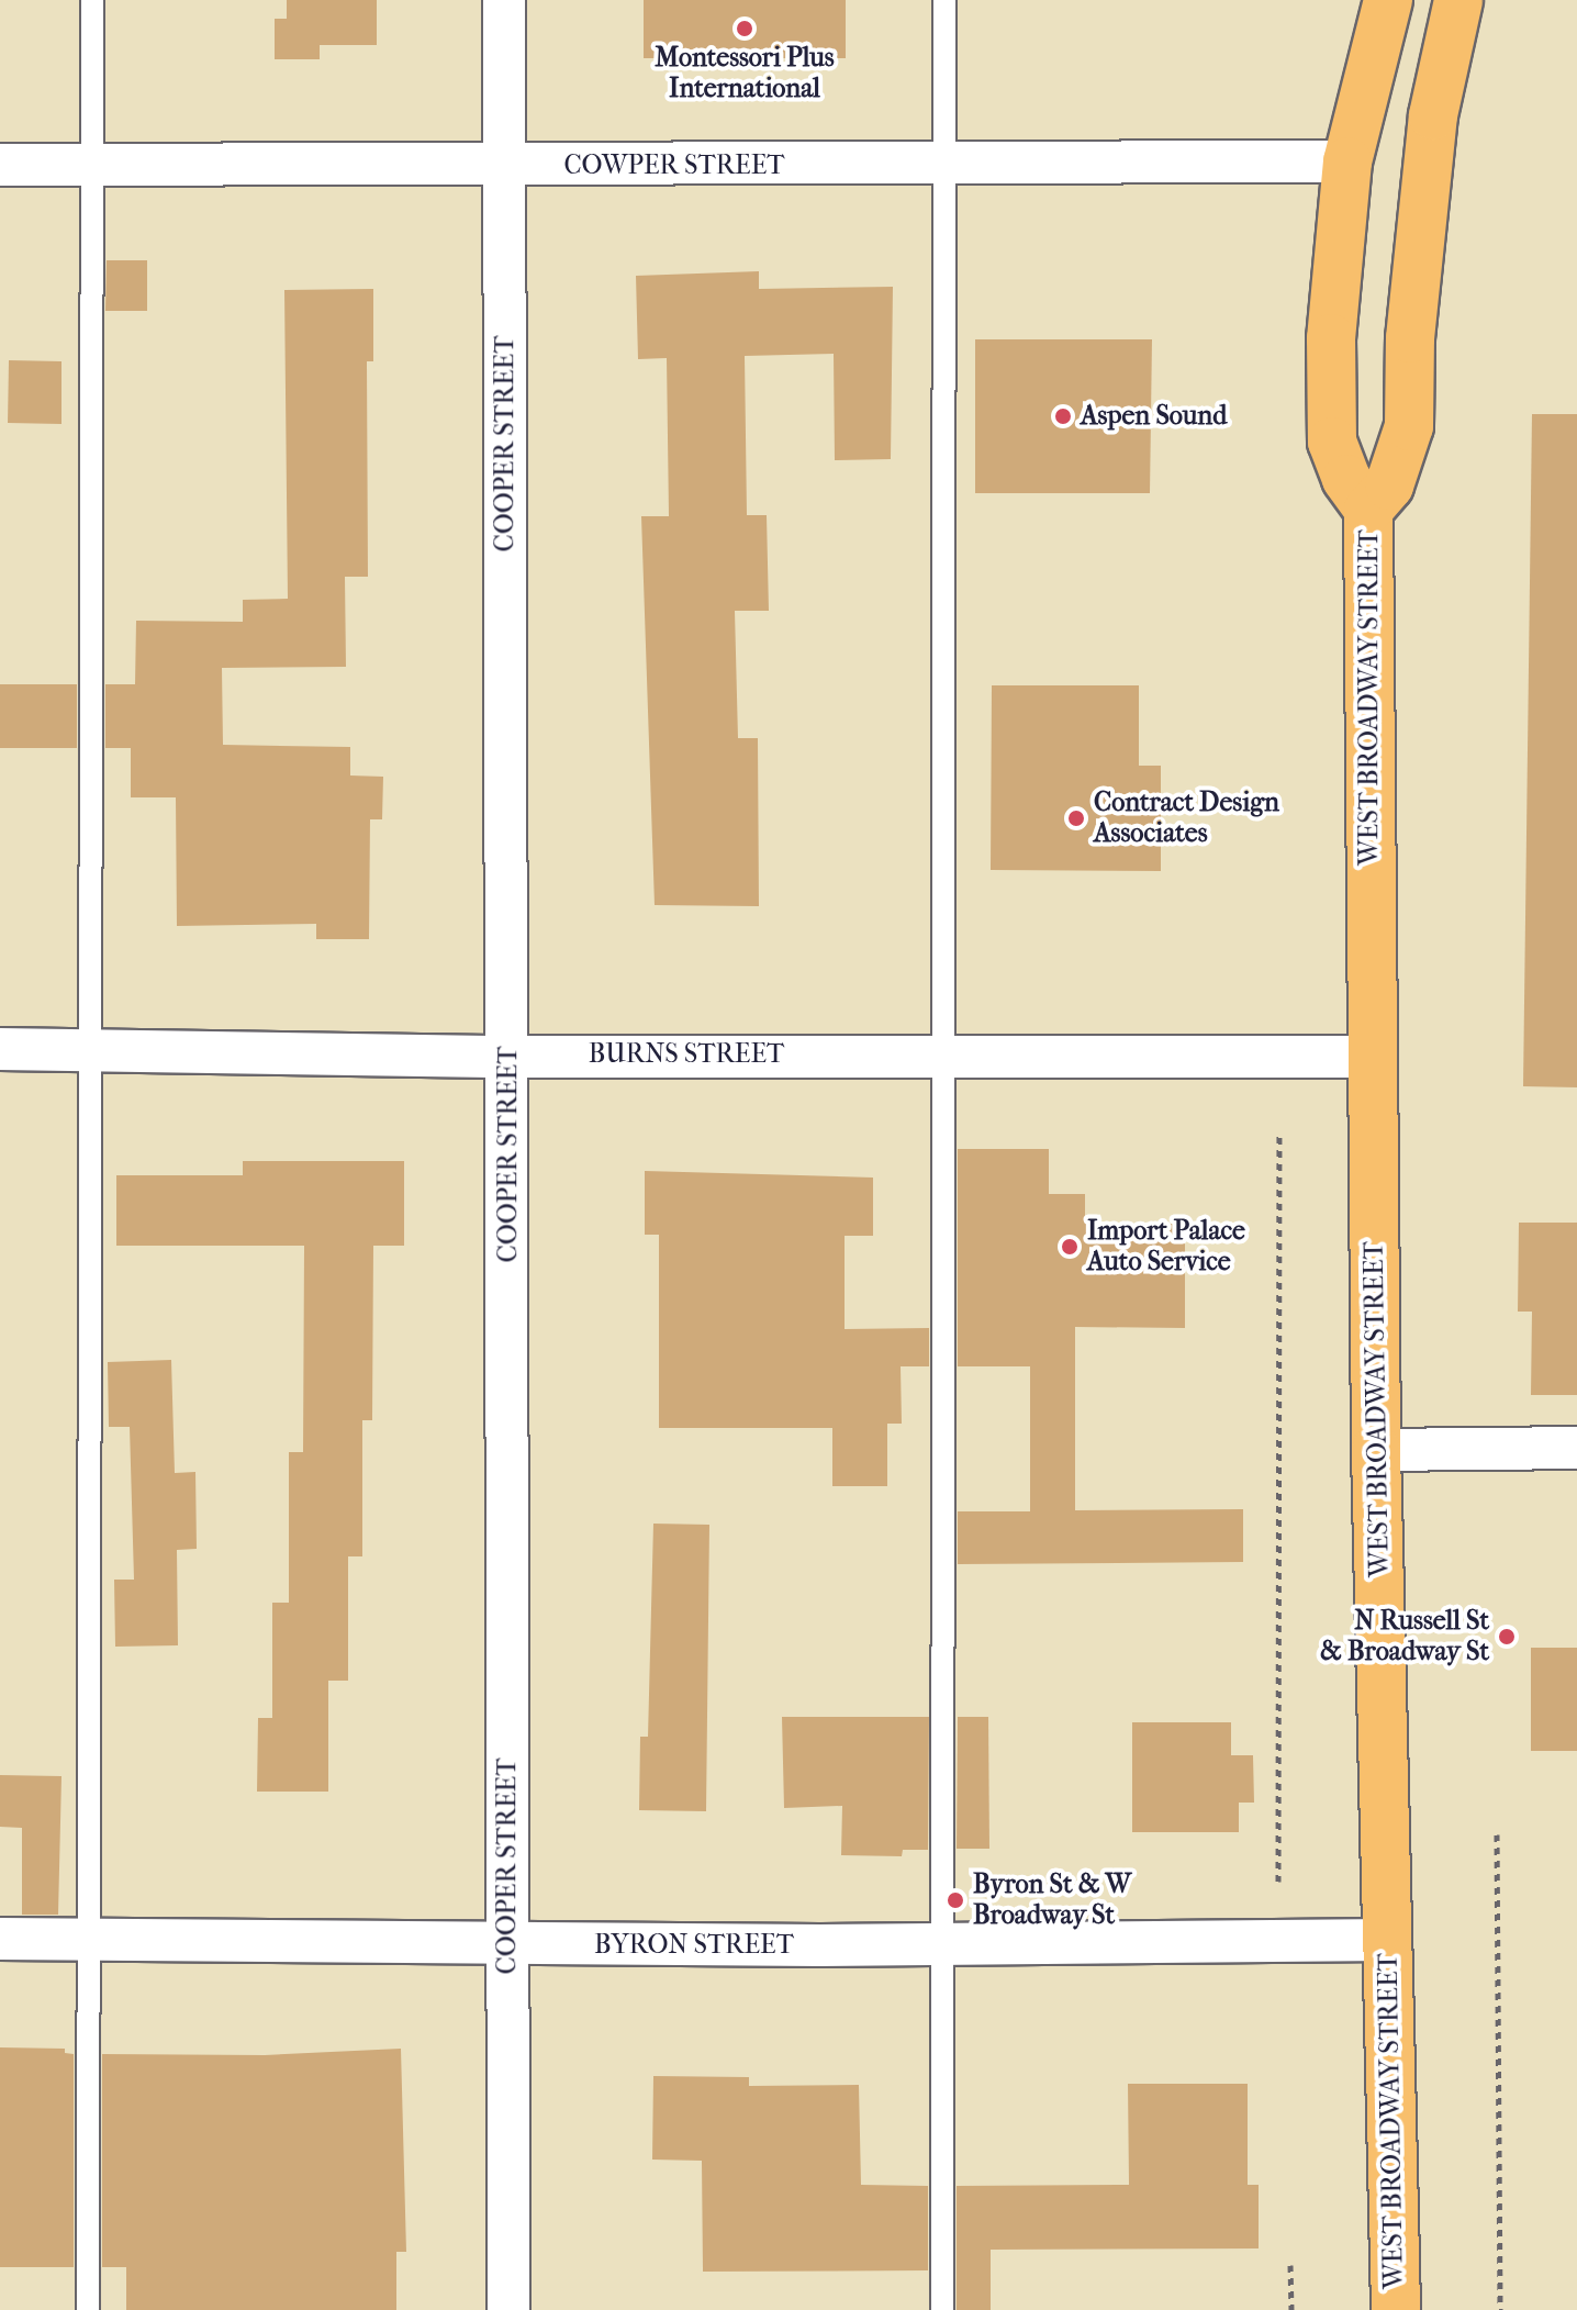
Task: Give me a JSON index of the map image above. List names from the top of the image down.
{
  "streets": {
    "main road": ["WEST BROADWAY STREET"],
    "street": [
      "COWPER STREET",
      "COOPER STREET",
      "BURNS STREET",
      "BYRON STREET"
    ]
  },
  "crossings": [
    ["COWPER STREET", "COOPER STREET"],
    ["COWPER STREET", "WEST BROADWAY STREET"],
    ["COOPER STREET", "BURNS STREET"],
    ["COOPER STREET", "BYRON STREET"],
    ["WEST BROADWAY STREET", "BURNS STREET"],
    ["WEST BROADWAY STREET", "BYRON STREET"]
  ],
  "places": [
    "Montessori Plus International",
    "Aspen Sound",
    "Contract Design Associates",
    "Import Palace Auto Service",
    "N Russell St & Broadway St",
    "Byron St & W Broadway St"
  ]
}
